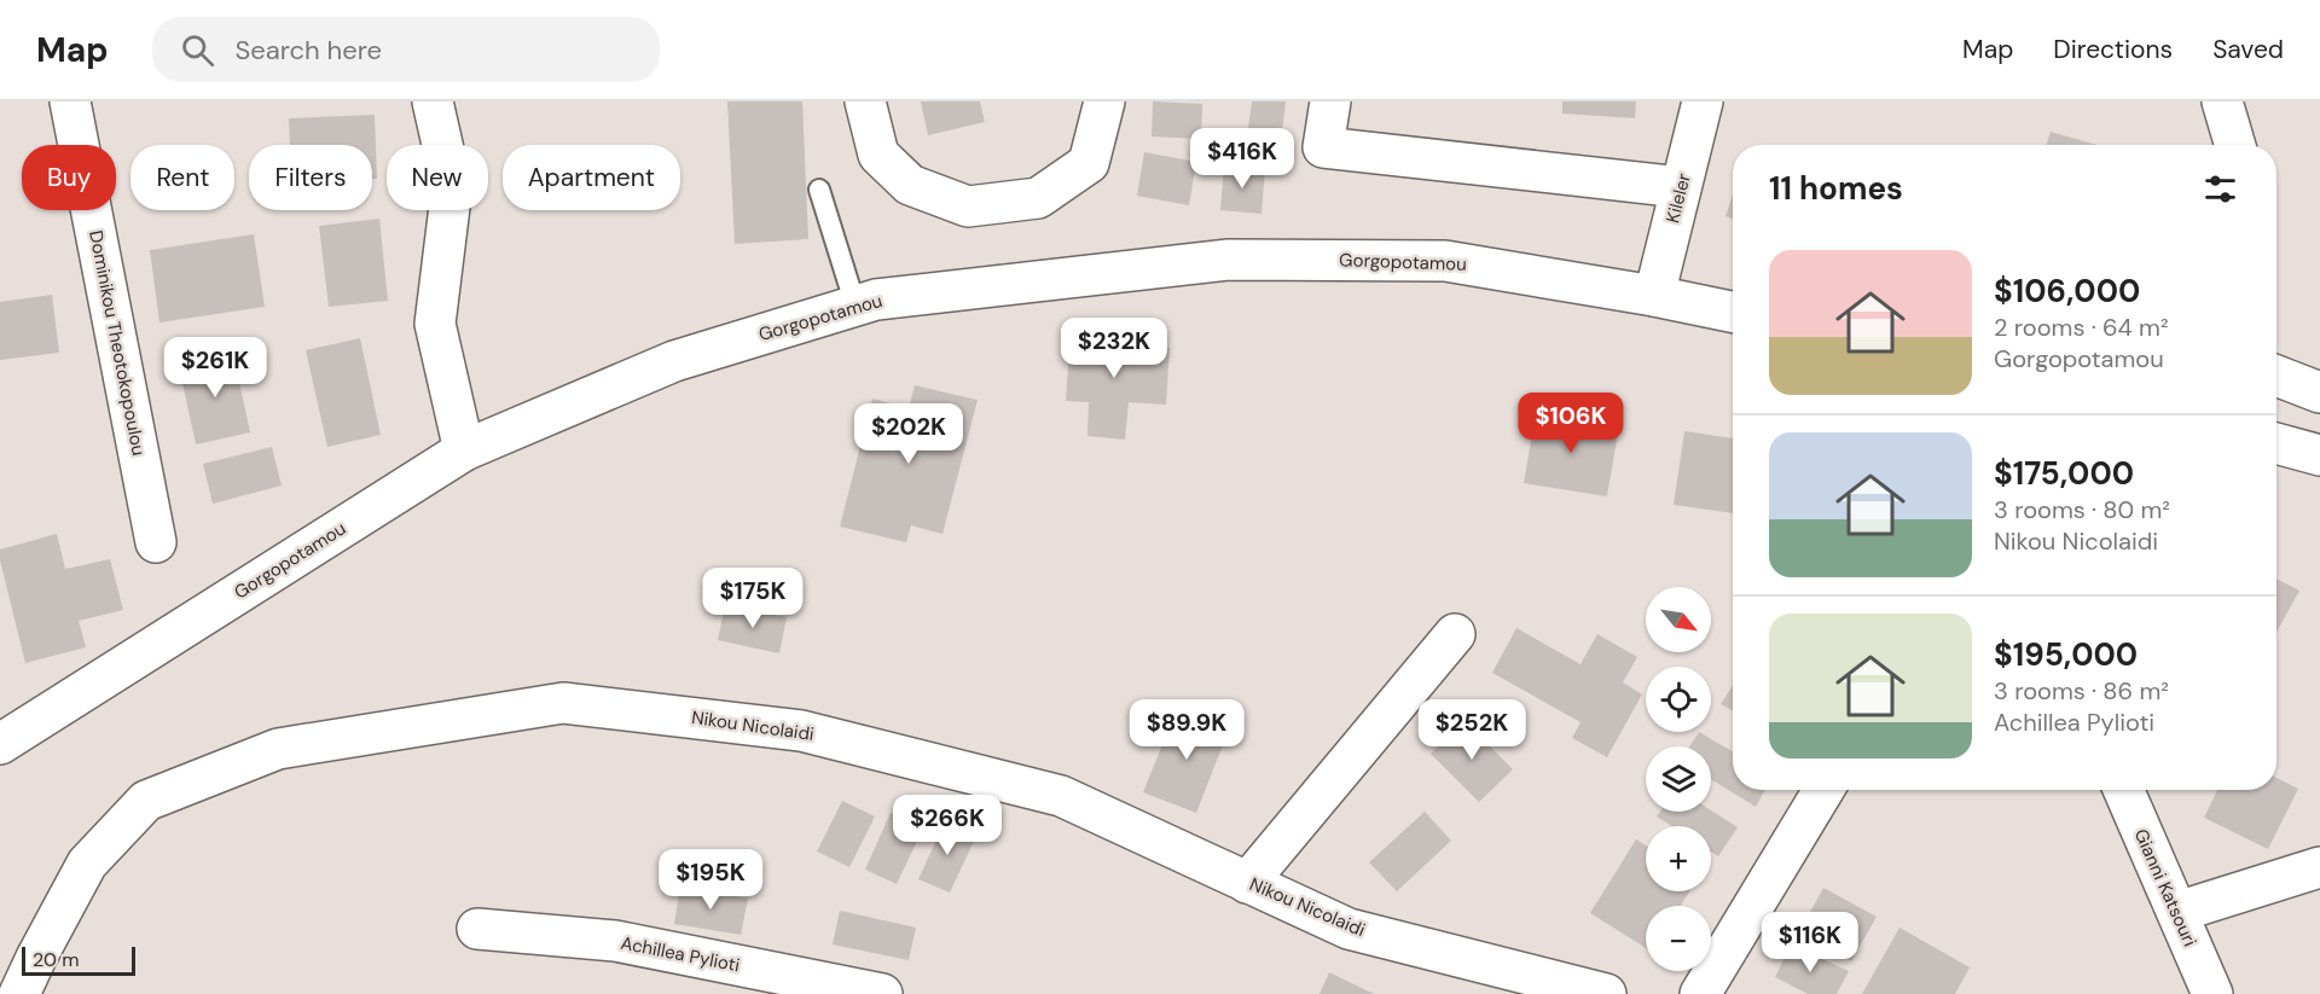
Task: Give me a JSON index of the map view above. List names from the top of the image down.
{
  "streets": {
    "street": [
      "Kileler",
      "Gorgopotamou",
      "Dominikou Theotokopoulou",
      "Nikou Nicolaidi",
      "Gianni Katsouri",
      "Achillea Pylioti"
    ]
  },
  "crossings": [
    ["Kileler", "Gorgopotamou"]
  ],
  "scale_bar": "20 m",
  "north": "bottom right",
  "page": {
    "header": "Map",
    "search": "Search here",
    "nav": ["Map", "Directions", "Saved"],
    "price": [
      "$416K",
      "$232K",
      "$261K",
      "$106K",
      "$202K",
      "$175K",
      "$89.9K",
      "$252K",
      "$266K",
      "$195K",
      "$116K"
    ],
    "chip": [
      "Buy",
      "Rent",
      "Filters",
      "New",
      "Apartment"
    ],
    "heading": "11 homes",
    "list": [
      {
        "name": "$106,000",
        "note": "2 rooms · 64 m² · Gorgopotamou"
      },
      {
        "name": "$175,000",
        "note": "3 rooms · 80 m² · Nikou Nicolaidi"
      },
      {
        "name": "$195,000",
        "note": "3 rooms · 86 m² · Achillea Pylioti"
      }
    ],
    "map_buttons": ["+", "−"],
    "scale": "20 m"
  }
}
